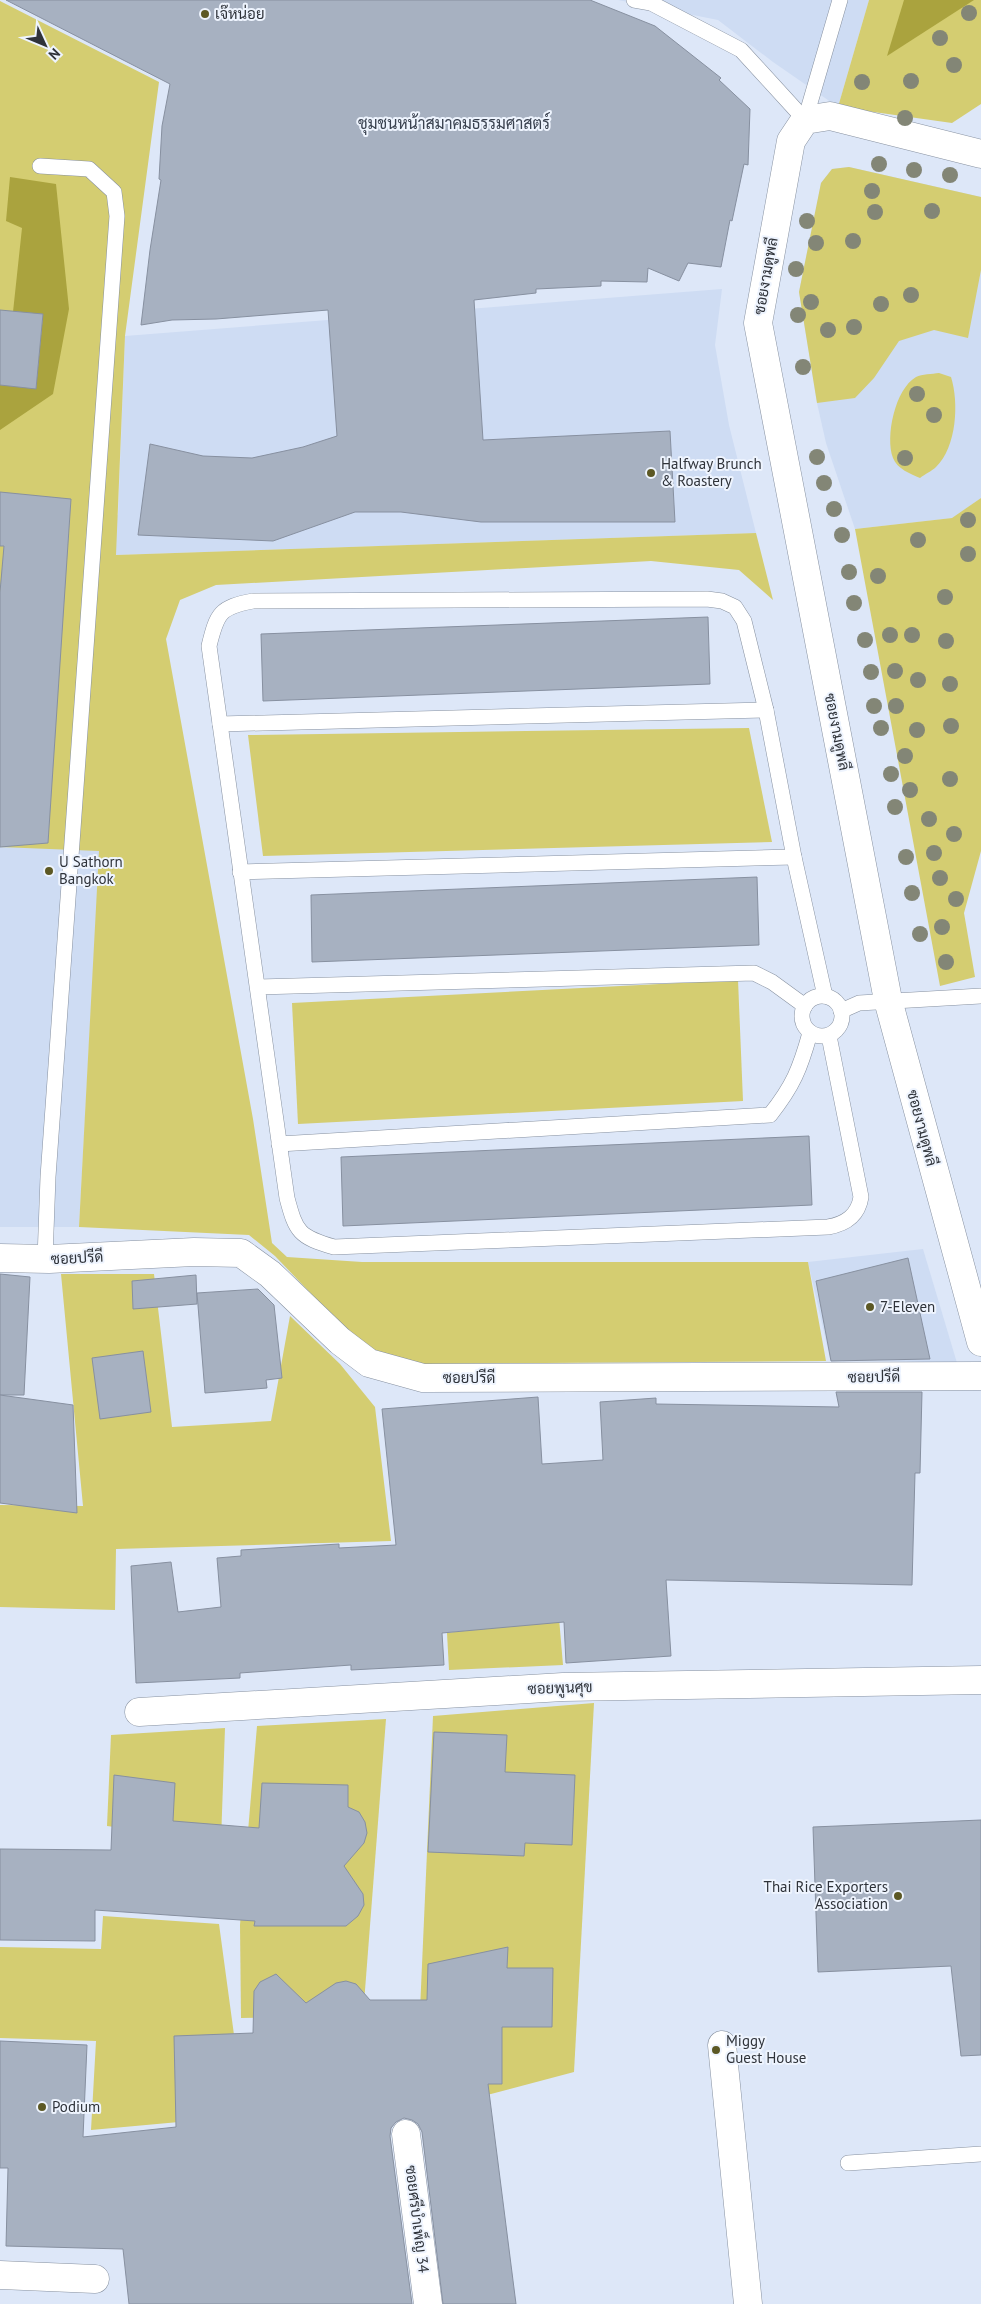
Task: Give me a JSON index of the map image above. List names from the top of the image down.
{
  "streets": {
    "street": [
      "ซอยงามดูพลี",
      "ซอยปรีดี",
      "ซอยพูนศุข",
      "ซอยศรีบำเพ็ญ 34"
    ]
  },
  "districts": ["ชุมชนหน้าสมาคมธรรมศาสตร์"],
  "places": [
    "เจ๊หน่อย",
    "Halfway Brunch & Roastery",
    "U Sathorn Bangkok",
    "7-Eleven",
    "Thai Rice Exporters Association",
    "Miggy Guest House",
    "Podium"
  ],
  "north": "bottom right"
}
